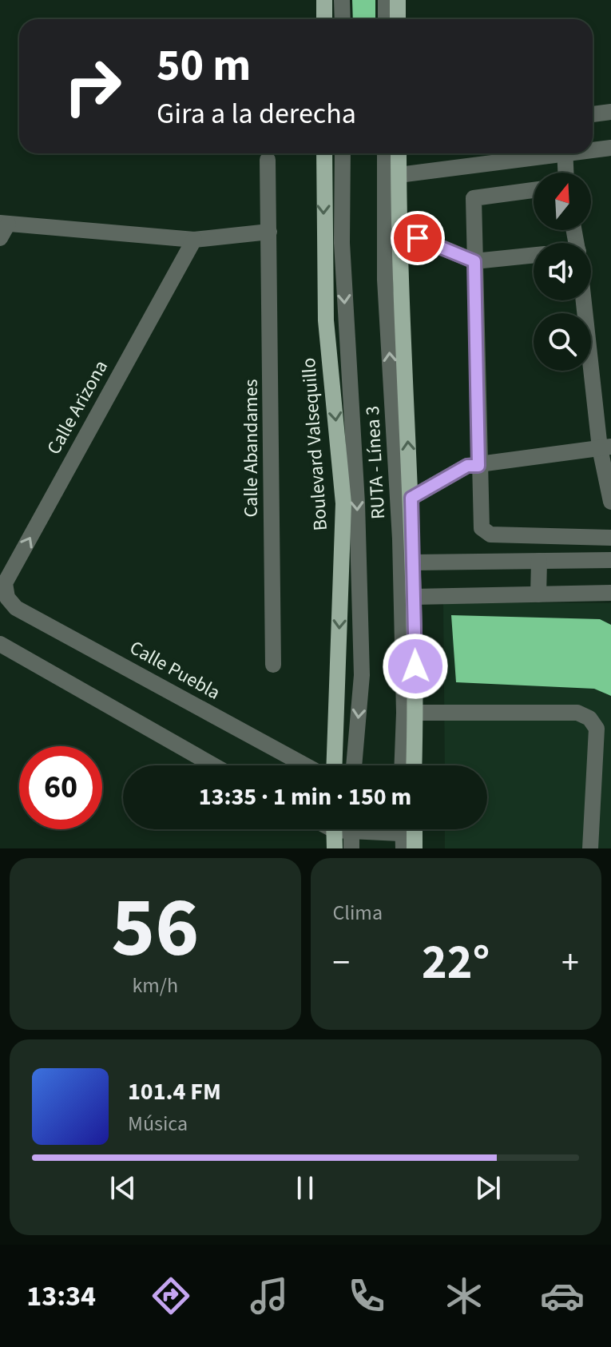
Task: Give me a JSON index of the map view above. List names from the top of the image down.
{
  "streets": {
    "main road": ["Boulevard Valsequillo"],
    "street": [
      "Calle Arizona",
      "Calle Abandames",
      "RUTA - Línea 3",
      "Calle Puebla"
    ]
  },
  "crossings": [
    ["Calle Arizona", "Calle Puebla"]
  ],
  "one_way": ["Calle Arizona"],
  "north": "top",
  "page": {
    "turn": ["50 m", "Gira a la derecha"],
    "limit": "60",
    "trip": "13:35 · 1 min · 150 m",
    "tile": [
      ["56", "km/h"],
      "Clima"
    ],
    "heat": ["−", "22°", "+"],
    "song": ["101.4 FM", "Música"],
    "tabs": "13:34"
  }
}
